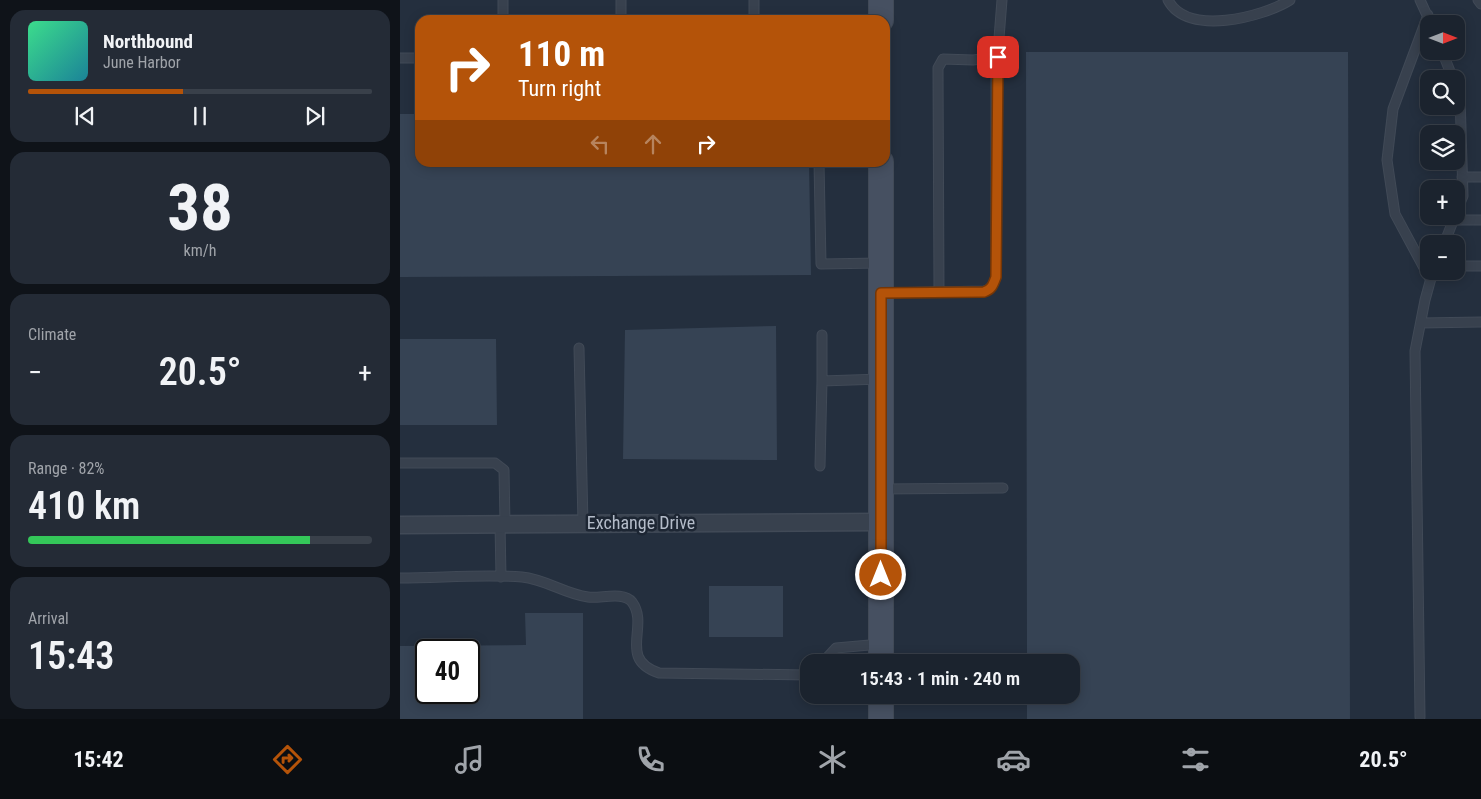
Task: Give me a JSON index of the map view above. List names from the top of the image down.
{
  "streets": {
    "street": ["Exchange Drive"]
  },
  "north": "right",
  "page": {
    "map_buttons": ["+", "−"],
    "turn": ["110 m", "Turn right"],
    "song": ["Northbound", "June Harbor"],
    "tile": [
      ["38", "km/h"],
      "Climate",
      ["Range · 82%", "410 km"],
      ["Arrival", "15:43"]
    ],
    "heat": ["−", "20.5°", "+"],
    "limit": "40",
    "trip": "15:43 · 1 min · 240 m",
    "tabs": ["15:42", "20.5°"]
  }
}
